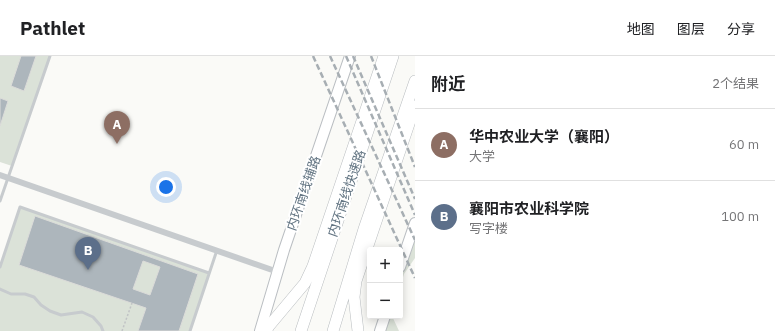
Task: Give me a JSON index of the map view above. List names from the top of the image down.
{
  "streets": {
    "highway": ["内环南线快速路"],
    "main road": ["内环南线辅路"]
  },
  "page": {
    "header": "Pathlet",
    "nav": ["地图", "图层", "分享"],
    "heading": ["附近", "2个结果"],
    "list": [
      {
        "mark": "A",
        "name": "华中农业大学（襄阳）",
        "note": "大学",
        "value": "60 m"
      },
      {
        "mark": "B",
        "name": "襄阳市农业科学院",
        "note": "写字楼",
        "value": "100 m"
      }
    ],
    "pins": ["A", "B"],
    "map_buttons": ["+", "−"]
  }
}
